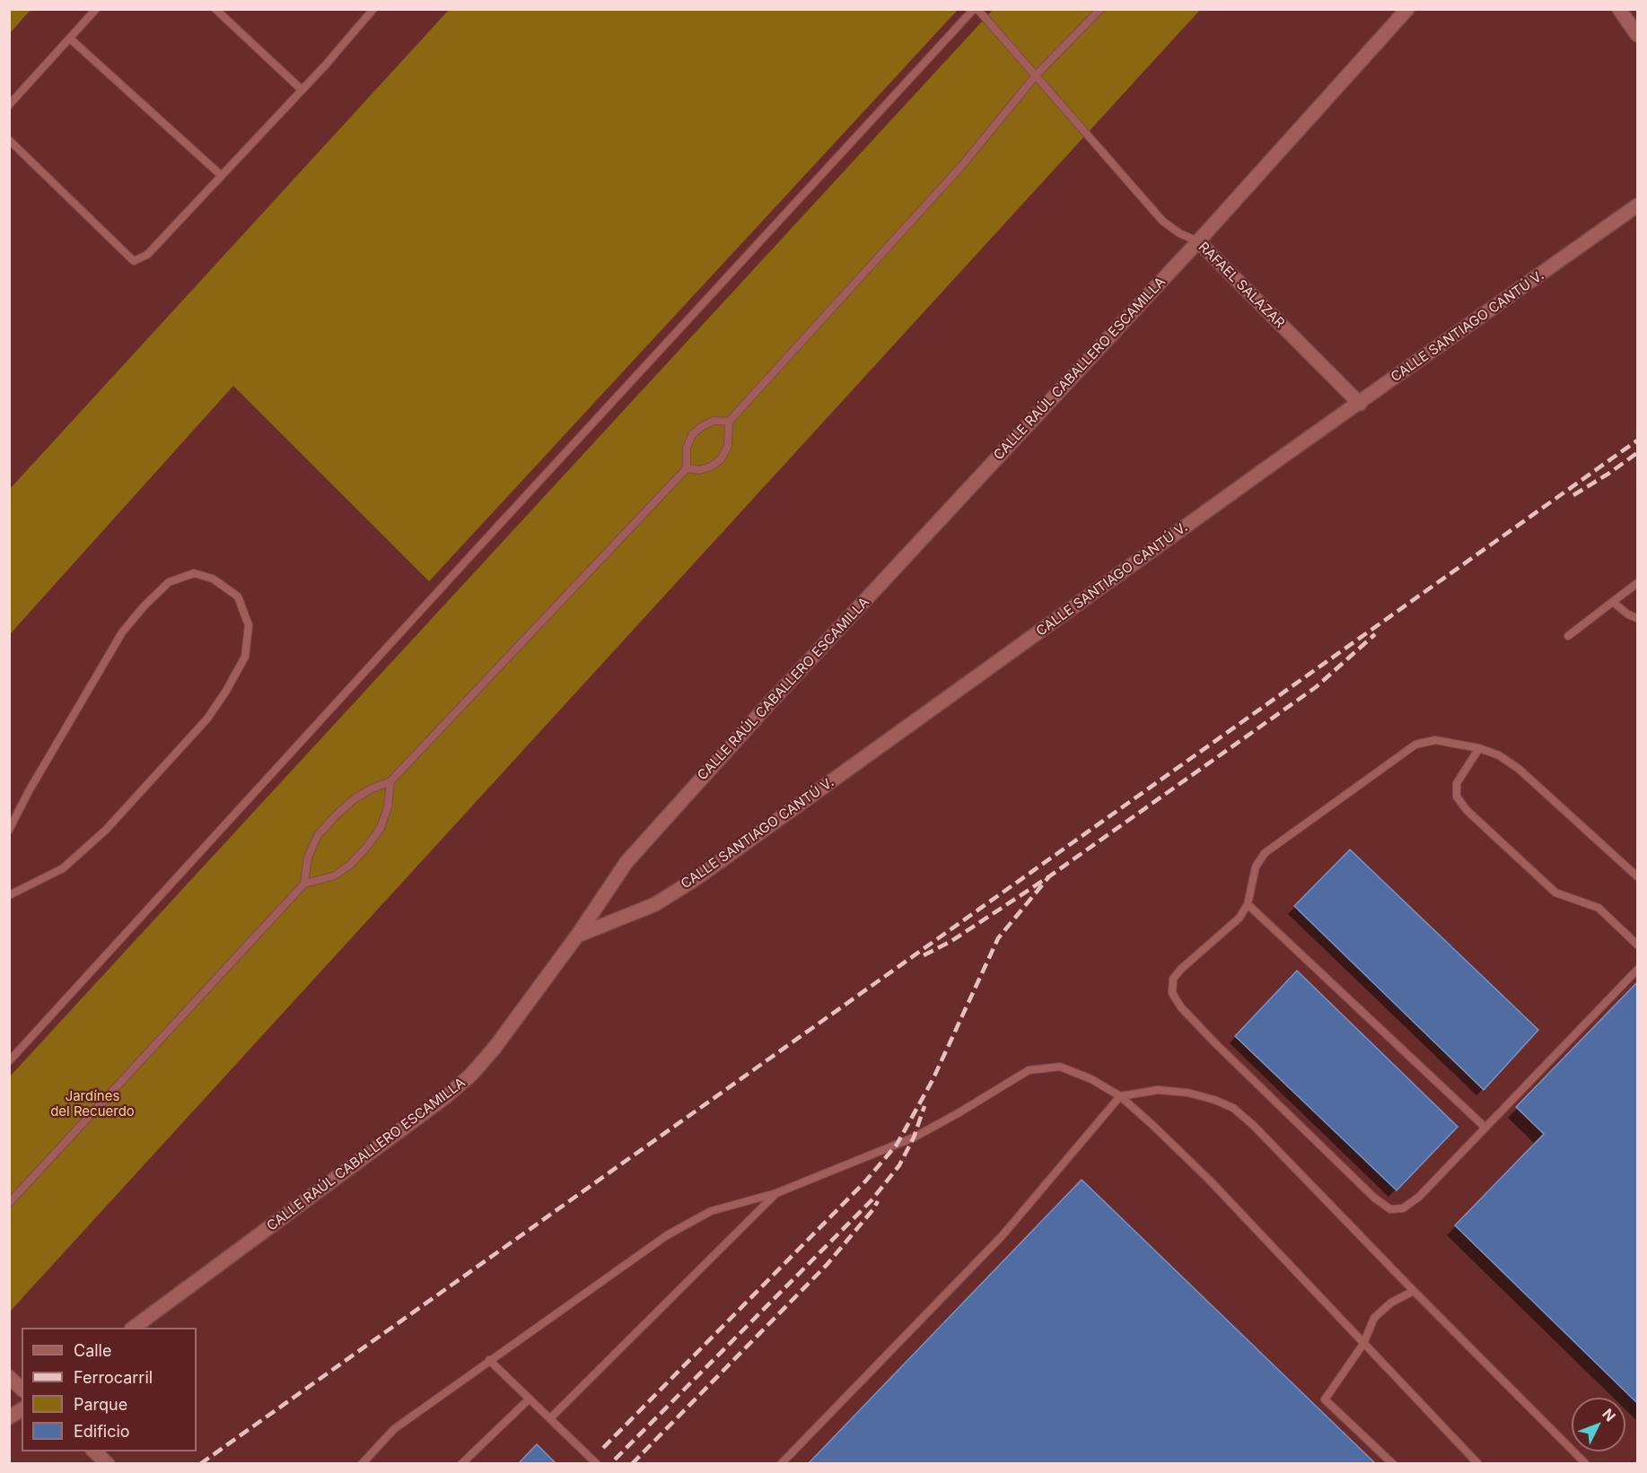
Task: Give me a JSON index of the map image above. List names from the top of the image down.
{
  "streets": {
    "street": ["RAFAEL SALAZAR", "CALLE SANTIAGO CANTÚ V.", "CALLE RAÚL CABALLERO ESCAMILLA"]
  },
  "crossings": [
    ["RAFAEL SALAZAR", "CALLE SANTIAGO CANTÚ V."],
    ["RAFAEL SALAZAR", "CALLE RAÚL CABALLERO ESCAMILLA"],
    ["CALLE SANTIAGO CANTÚ V.", "CALLE RAÚL CABALLERO ESCAMILLA"]
  ],
  "parks": ["Jardínes del Recuerdo"],
  "legend": [
    "Calle",
    "Ferrocarril",
    "Parque",
    "Edificio"
  ],
  "north": "top right"
}
